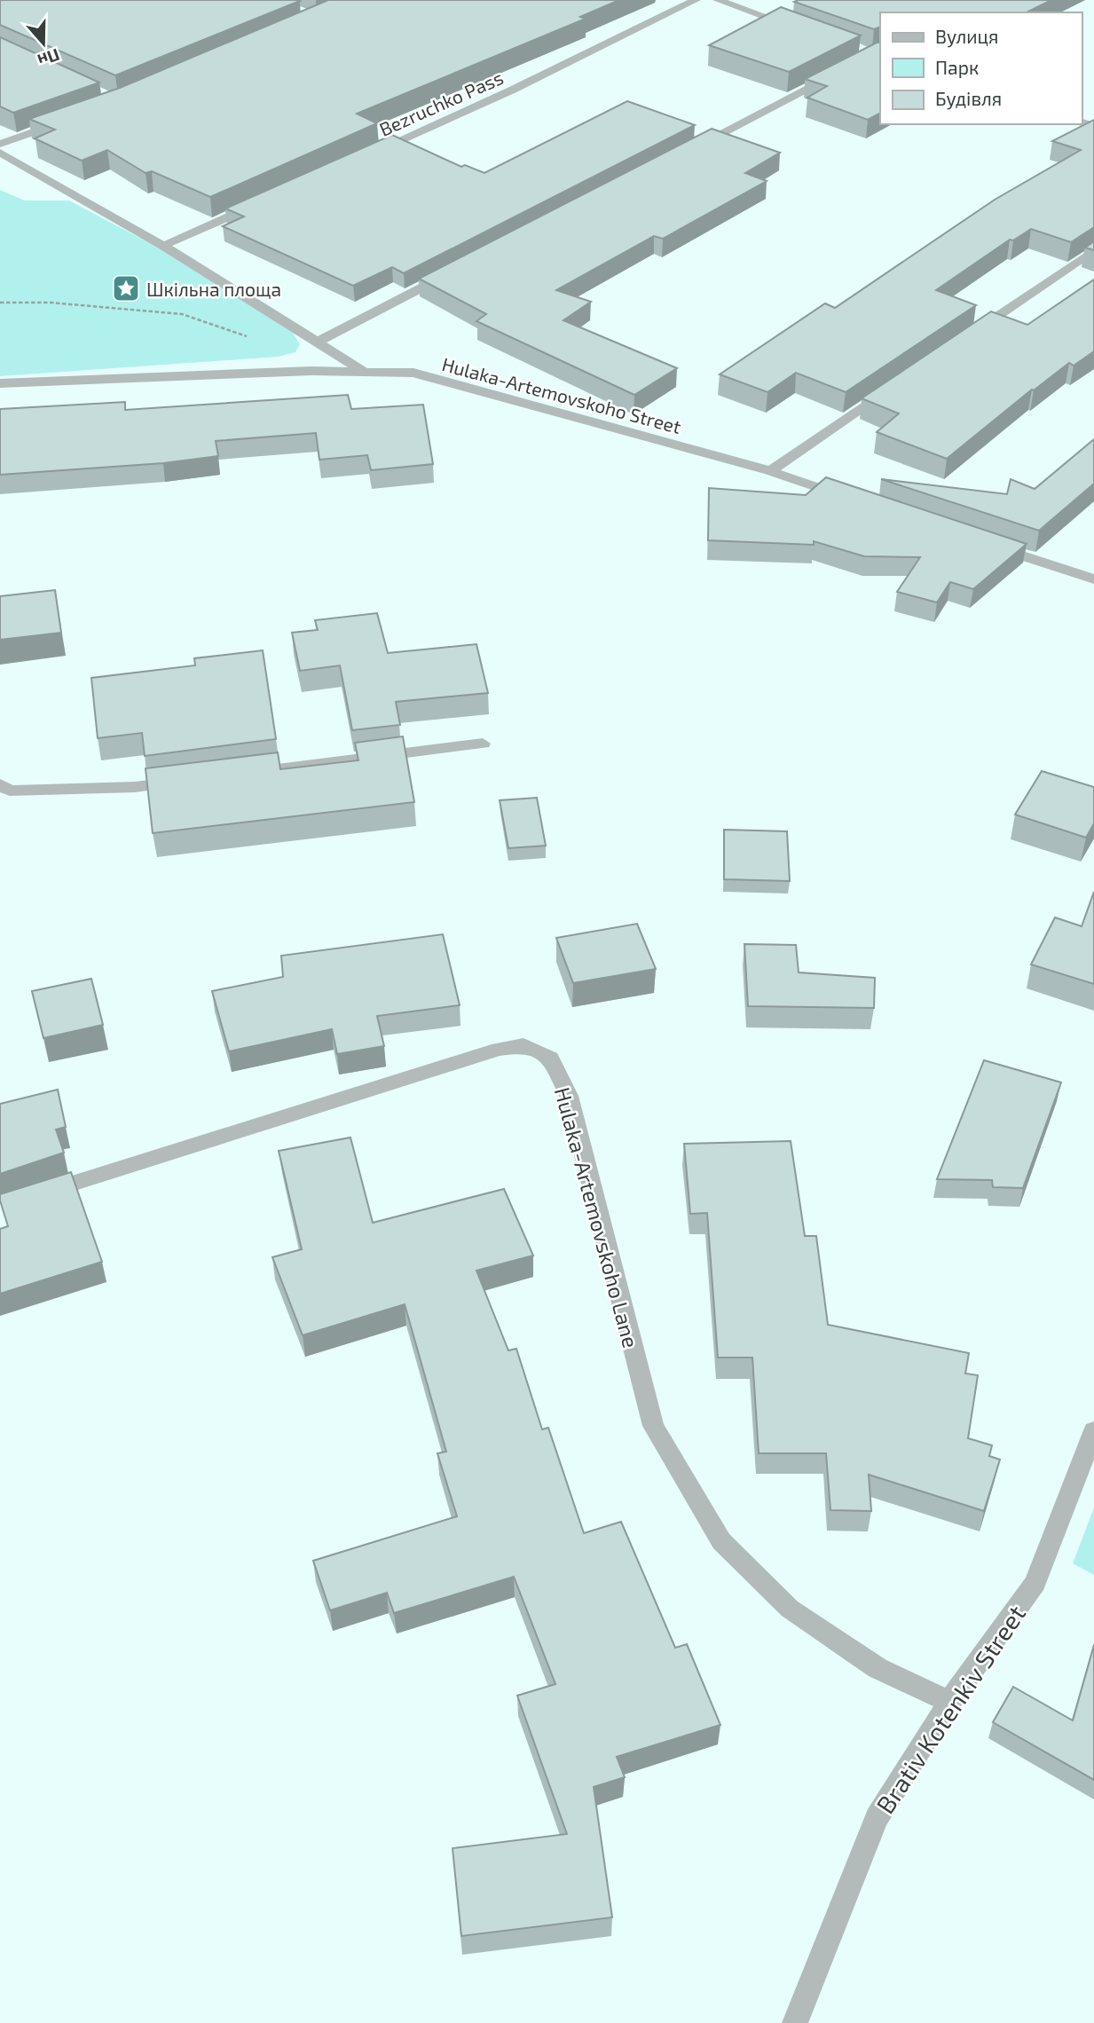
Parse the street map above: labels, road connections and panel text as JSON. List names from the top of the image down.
{
  "streets": {
    "street": [
      "Bezruchko Pass",
      "Hulaka-Artemovskoho Street",
      "Hulaka-Artemovskoho Lane",
      "Brativ Kotenkiv Street"
    ]
  },
  "crossings": [
    ["Hulaka-Artemovskoho Lane", "Brativ Kotenkiv Street"]
  ],
  "places": {
    "place": ["Шкільна площа"]
  },
  "legend": ["Вулиця", "Парк", "Будівля"],
  "north": "bottom"
}
